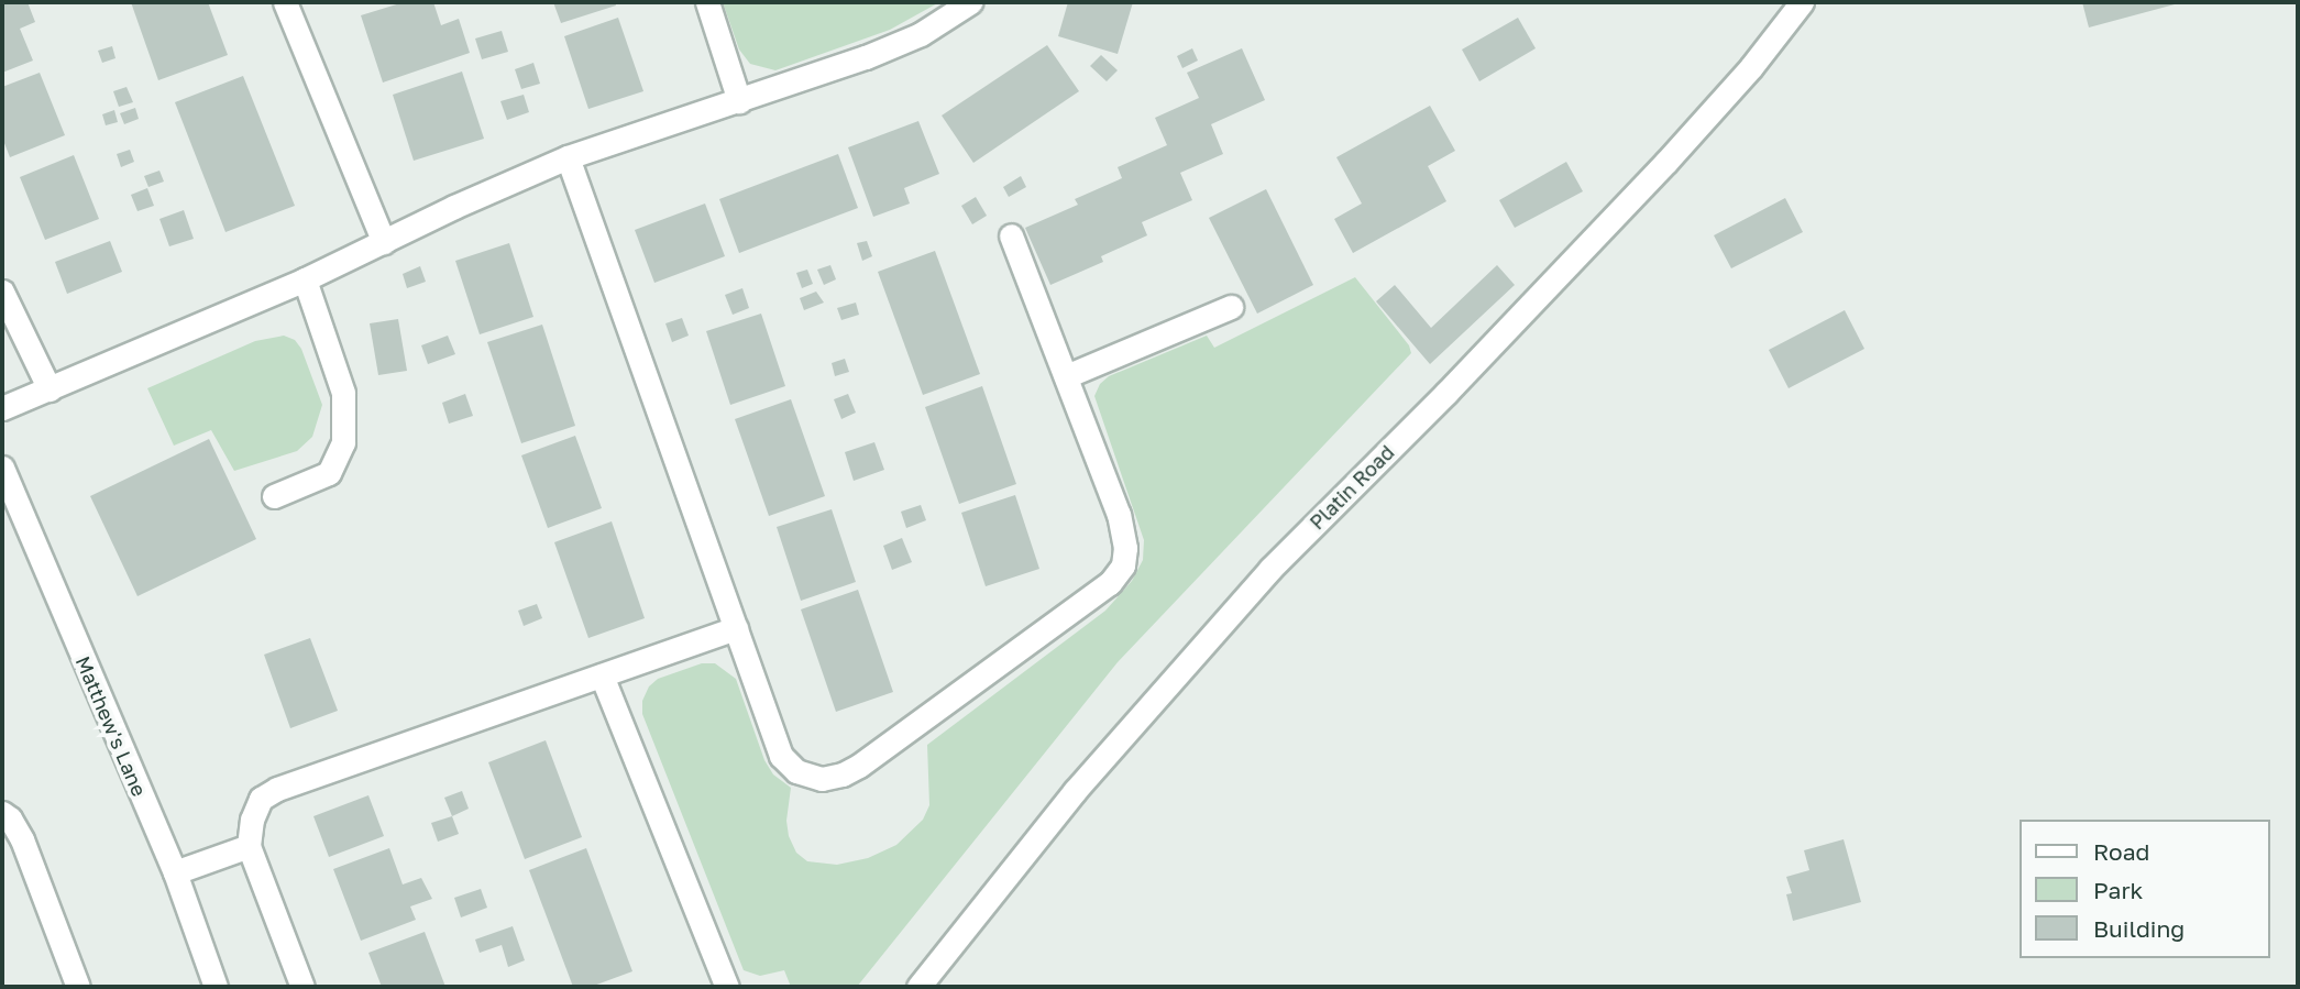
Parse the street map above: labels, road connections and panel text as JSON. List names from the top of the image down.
{
  "streets": {
    "street": ["Platin Road", "Matthew's Lane"]
  },
  "legend": ["Road", "Park", "Building"]
}
